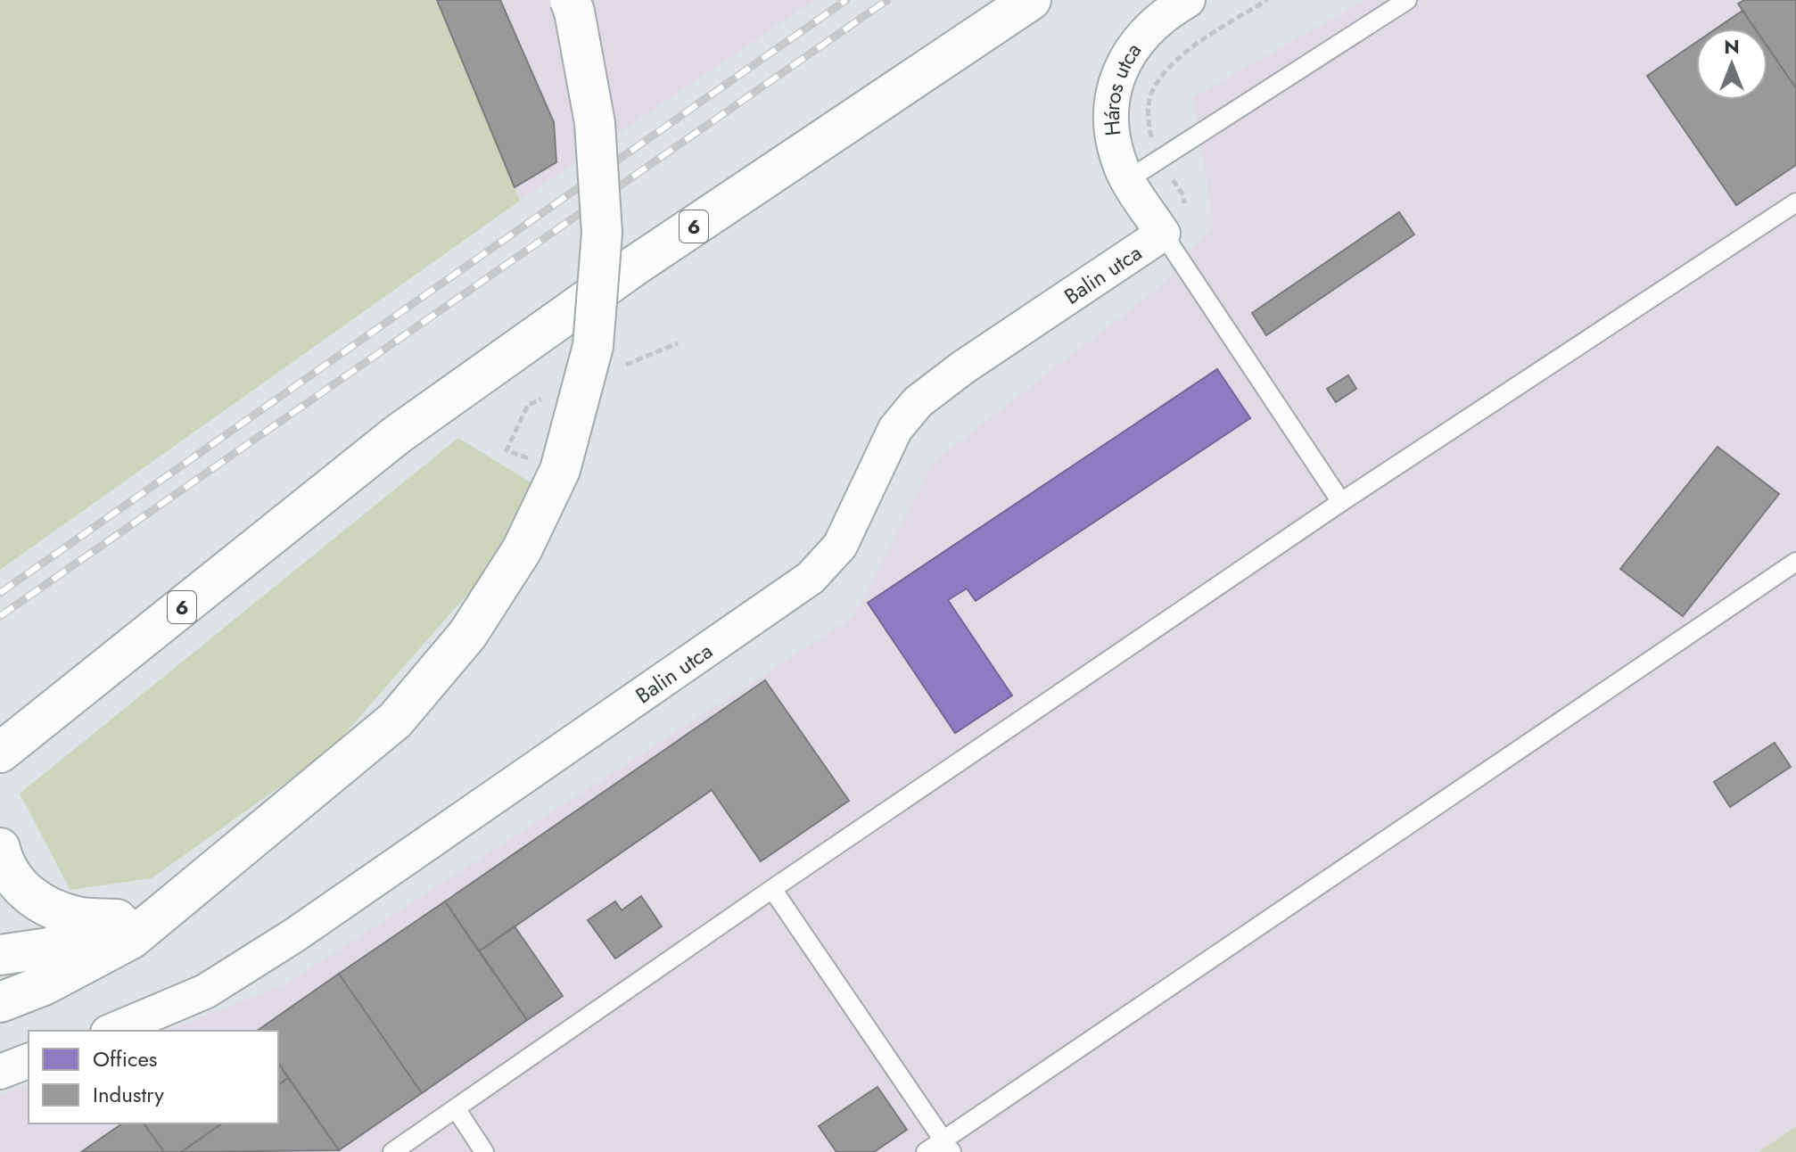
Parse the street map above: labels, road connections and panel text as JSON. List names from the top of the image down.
{
  "streets": {
    "street": ["Háros utca", "6", "Balin utca"]
  },
  "crossings": [
    ["Háros utca", "Balin utca"]
  ],
  "legend": ["Offices", "Industry"],
  "north": "top"
}
